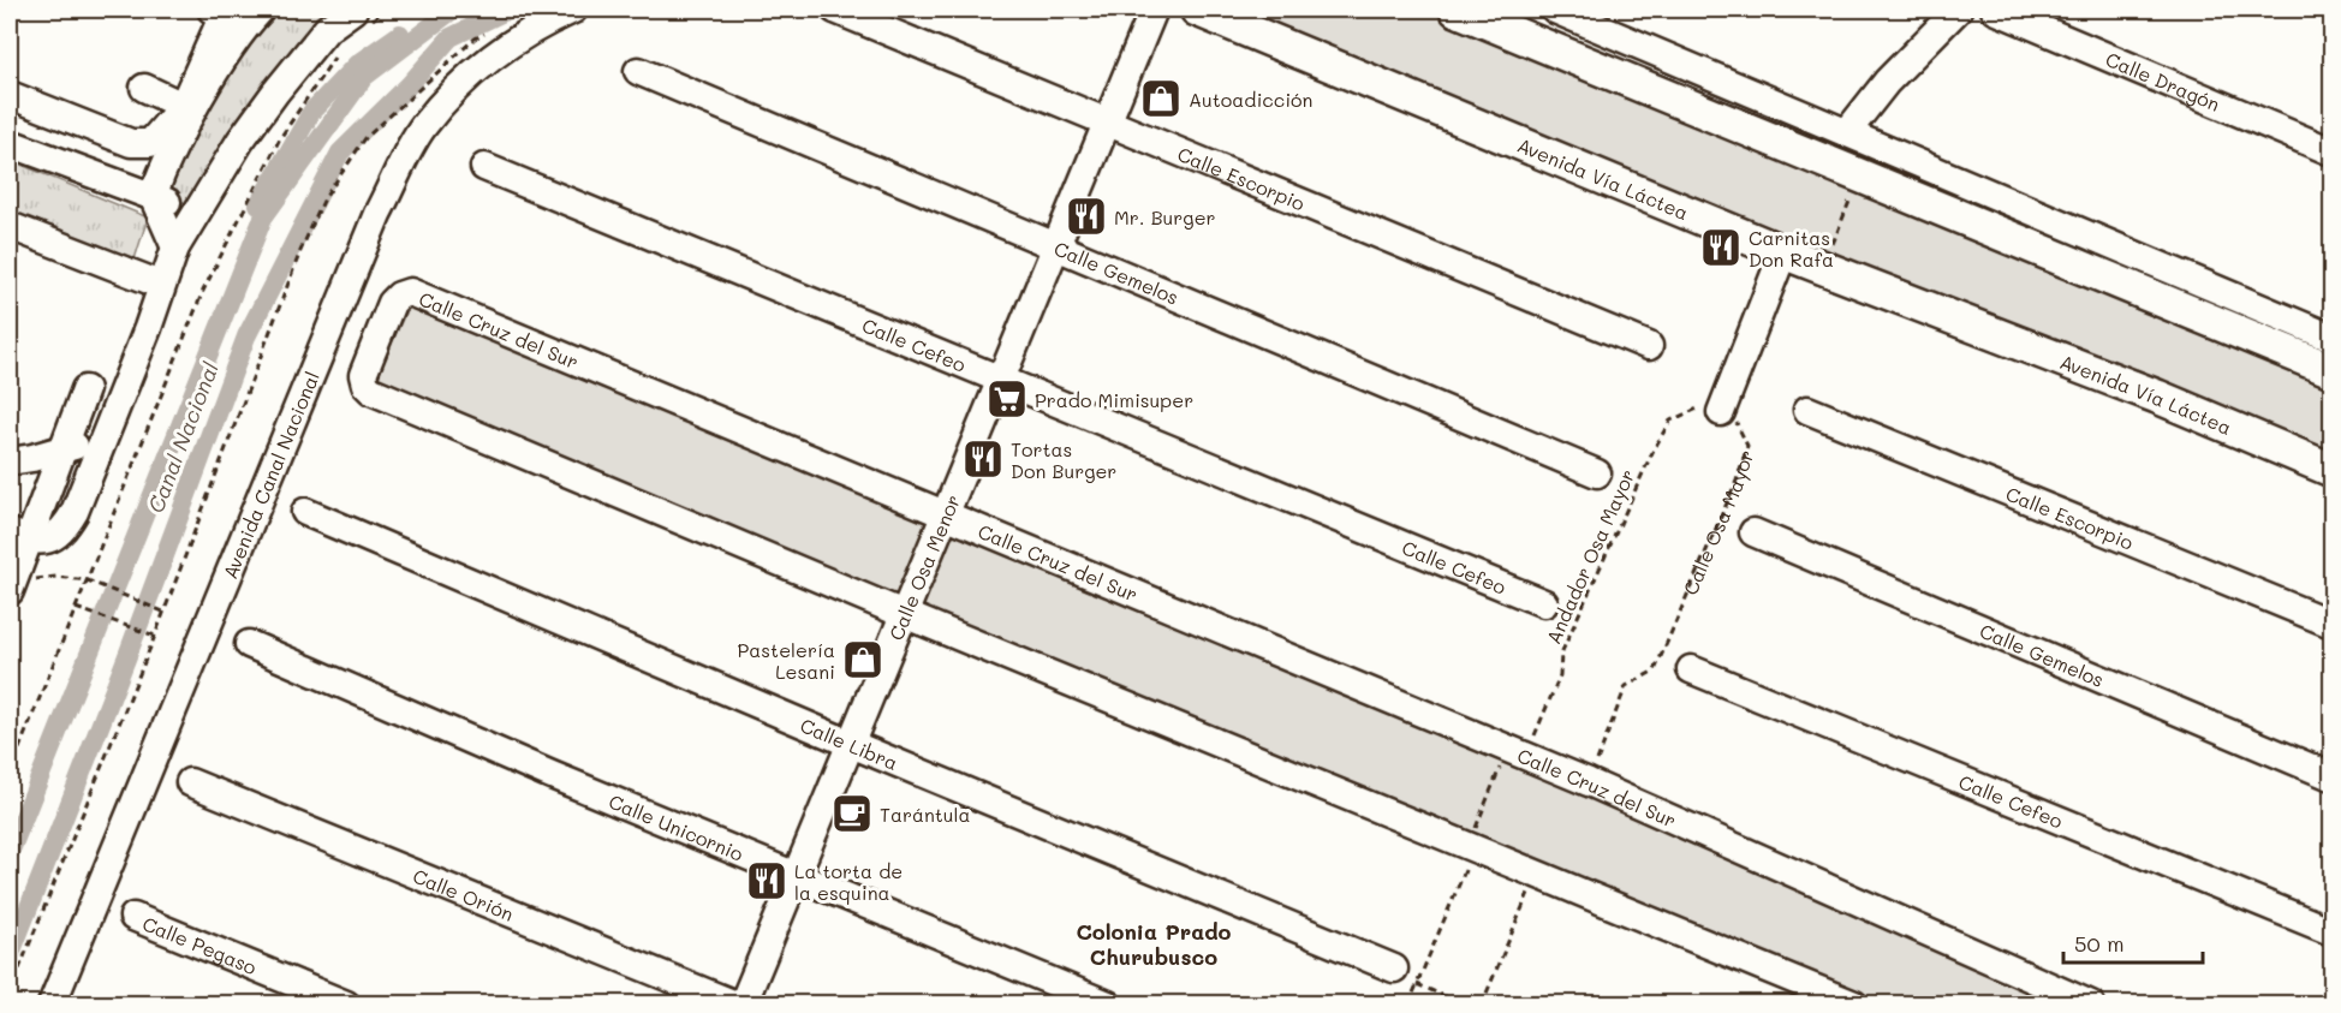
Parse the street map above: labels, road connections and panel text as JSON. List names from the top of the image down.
{
  "streets": {
    "main road": ["Avenida Vía Láctea"],
    "street": [
      "Calle Dragón",
      "Calle Escorpio",
      "Calle Gemelos",
      "Calle Cruz del Sur",
      "Calle Cefeo",
      "Avenida Canal Nacional",
      "Calle Osa Menor",
      "Calle Libra",
      "Calle Unicornio",
      "Calle Orión",
      "Calle Pegaso"
    ],
    "path": ["Calle Osa Mayor", "Andador Osa Mayor"]
  },
  "crossings": [
    ["Calle Escorpio", "Calle Osa Menor"],
    ["Calle Gemelos", "Calle Osa Menor"],
    ["Calle Cruz del Sur", "Calle Osa Mayor"],
    ["Calle Cruz del Sur", "Andador Osa Mayor"],
    ["Calle Cruz del Sur", "Calle Osa Menor"],
    ["Calle Cefeo", "Calle Osa Menor"],
    ["Calle Osa Mayor", "Andador Osa Mayor"],
    ["Calle Osa Menor", "Calle Libra"],
    ["Calle Osa Menor", "Calle Unicornio"]
  ],
  "districts": ["Colonia Prado Churubusco"],
  "water": ["Canal Nacional"],
  "places": {
    "shop": ["Autoadicción", "Pastelería Lesani"],
    "restaurant": [
      "Mr. Burger",
      "Carnitas Don Rafa",
      "Tortas Don Burger",
      "La torta de la esquina"
    ],
    "supermarket": ["Prado Mimisuper"],
    "cafe": ["Tarántula"]
  },
  "scale_bar": "50 m"
}
